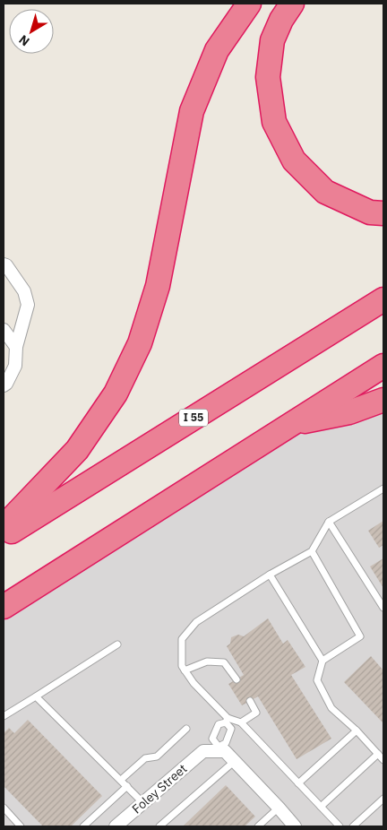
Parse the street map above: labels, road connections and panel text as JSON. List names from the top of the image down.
{
  "streets": {
    "highway": ["I 55"],
    "street": ["Foley Street"]
  },
  "north": "bottom left"
}
